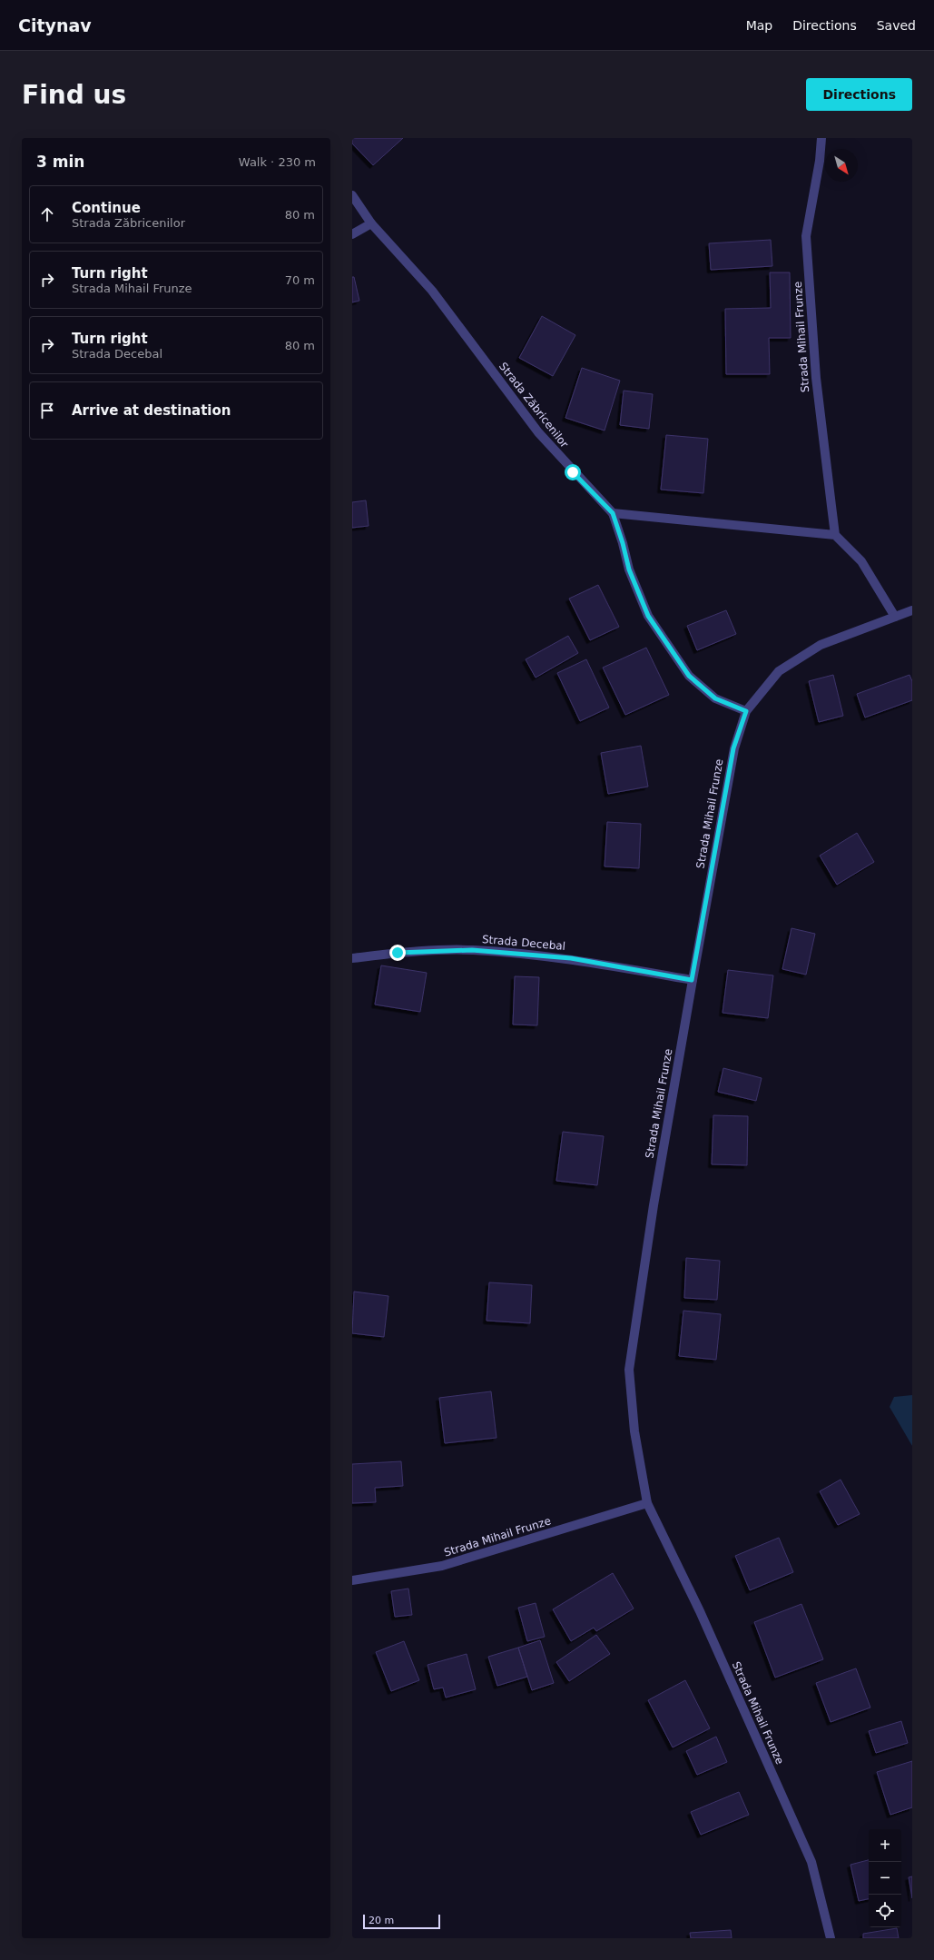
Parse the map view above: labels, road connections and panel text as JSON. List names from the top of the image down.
{
  "streets": {
    "street": ["Strada Mihail Frunze", "Strada Zăbricenilor", "Strada Decebal"]
  },
  "crossings": [
    ["Strada Mihail Frunze", "Strada Zăbricenilor"],
    ["Strada Mihail Frunze", "Strada Decebal"]
  ],
  "scale_bar": "20 m",
  "north": "bottom right",
  "page": {
    "header": "Citynav",
    "nav": ["Map", "Directions", "Saved"],
    "buttons": "Directions",
    "title": "Find us",
    "heading": ["3 min", "Walk · 230 m"],
    "list": [
      ["Continue", "Strada Zăbricenilor", "80 m"],
      ["Turn right", "Strada Mihail Frunze", "70 m"],
      ["Turn right", "Strada Decebal", "80 m"],
      "Arrive at destination"
    ],
    "map_buttons": ["+", "−"],
    "scale": "20 m"
  }
}
